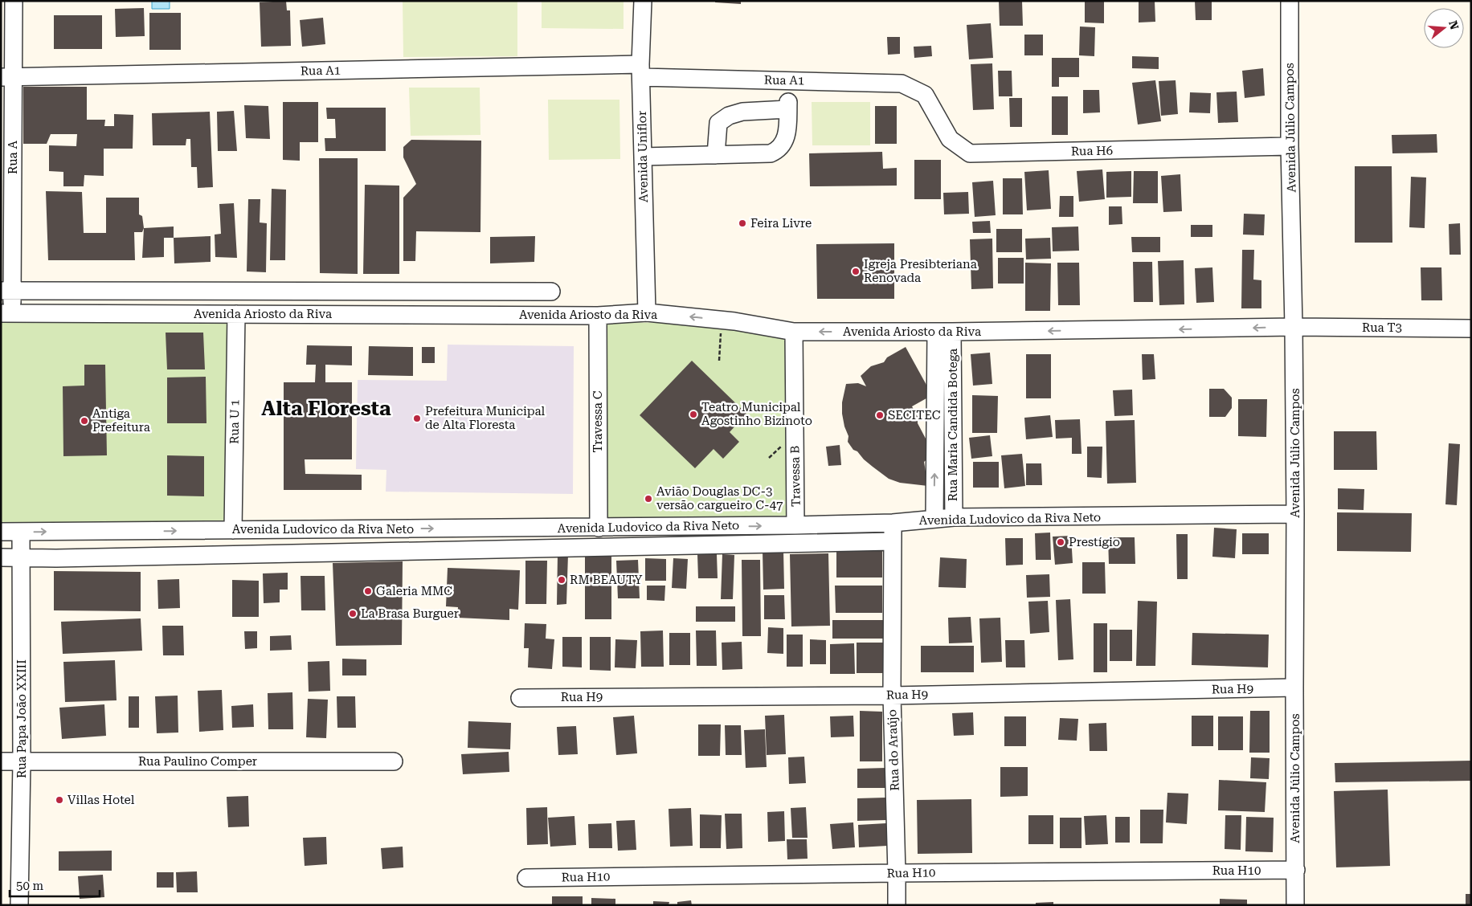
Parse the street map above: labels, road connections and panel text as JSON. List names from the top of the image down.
{
  "streets": {
    "street": [
      "Rua A1",
      "Avenida Júlio Campos",
      "Rua H6",
      "Avenida Uniflor",
      "Rua A",
      "Avenida Ariosto da Riva",
      "Rua T3",
      "Rua U 1",
      "Travessa C",
      "Rua Maria Candida Botega",
      "Travessa B",
      "Avenida Ludovico da Riva Neto",
      "Rua H9",
      "Rua Papa João XXIII",
      "Rua do Araújo",
      "Rua Paulino Comper",
      "Rua H10"
    ]
  },
  "crossings": [
    ["Rua A1", "Rua H6"],
    ["Rua A1", "Avenida Uniflor"],
    ["Rua A1", "Rua A"],
    ["Avenida Júlio Campos", "Rua H6"],
    ["Avenida Júlio Campos", "Avenida Ariosto da Riva"],
    ["Avenida Júlio Campos", "Rua T3"],
    ["Avenida Júlio Campos", "Avenida Ludovico da Riva Neto"],
    ["Avenida Júlio Campos", "Rua H9"],
    ["Avenida Júlio Campos", "Rua H10"],
    ["Avenida Uniflor", "Avenida Ariosto da Riva"],
    ["Rua A", "Avenida Ariosto da Riva"],
    ["Avenida Ariosto da Riva", "Rua T3"],
    ["Avenida Ariosto da Riva", "Rua U 1"],
    ["Avenida Ariosto da Riva", "Travessa C"],
    ["Avenida Ariosto da Riva", "Rua Maria Candida Botega"],
    ["Avenida Ariosto da Riva", "Travessa B"],
    ["Rua U 1", "Avenida Ludovico da Riva Neto"],
    ["Travessa C", "Avenida Ludovico da Riva Neto"],
    ["Rua Maria Candida Botega", "Avenida Ludovico da Riva Neto"],
    ["Travessa B", "Avenida Ludovico da Riva Neto"],
    ["Avenida Ludovico da Riva Neto", "Rua Papa João XXIII"],
    ["Avenida Ludovico da Riva Neto", "Rua do Araújo"],
    ["Rua H9", "Rua do Araújo"],
    ["Rua Papa João XXIII", "Rua Paulino Comper"],
    ["Rua do Araújo", "Rua H10"]
  ],
  "one_way": ["Avenida Ariosto da Riva"],
  "districts": ["Alta Floresta"],
  "places": [
    "Feira Livre",
    "Igreja Presibteriana Renovada",
    "Teatro Municipal Agostinho Bizinoto",
    "SECITEC",
    "Prefeitura Municipal de Alta Floresta",
    "Antiga Prefeitura",
    "Avião Douglas DC-3 versão cargueiro C-47",
    "Prestígio",
    "RM BEAUTY",
    "Galeria MMC",
    "La Brasa Burguer",
    "Villas Hotel"
  ],
  "scale_bar": "50 m",
  "north": "right"
}
